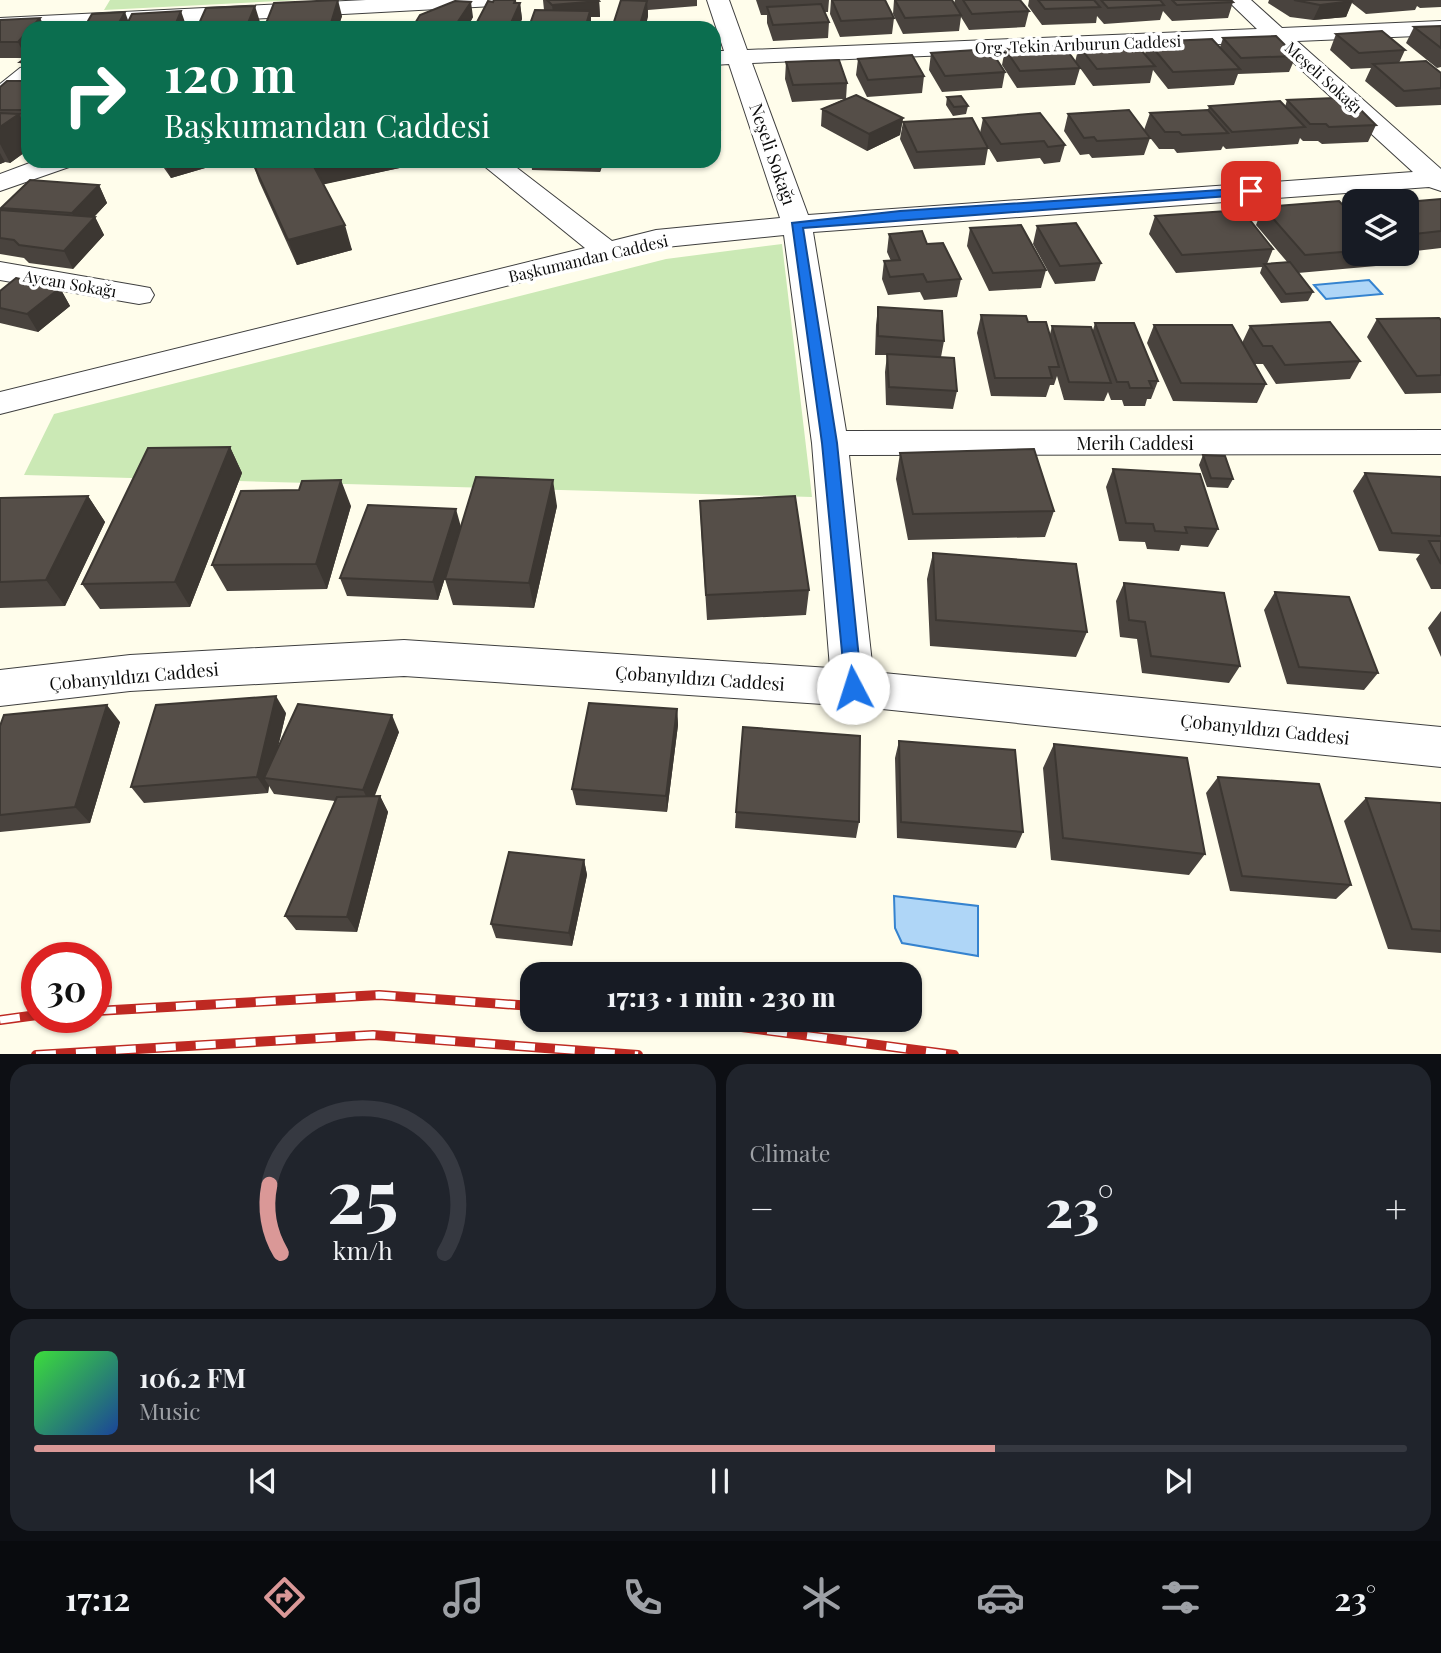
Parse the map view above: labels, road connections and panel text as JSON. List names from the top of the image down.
{
  "streets": {
    "street": [
      "Org. Tekin Arıburun Caddesi",
      "Meşeli Sokağı",
      "Neşeli Sokağı",
      "Başkumandan Caddesi",
      "Aycan Sokağı",
      "Merih Caddesi",
      "Çobanyıldızı Caddesi"
    ]
  },
  "crossings": [
    ["Org. Tekin Arıburun Caddesi", "Meşeli Sokağı"],
    ["Org. Tekin Arıburun Caddesi", "Neşeli Sokağı"],
    ["Meşeli Sokağı", "Başkumandan Caddesi"],
    ["Neşeli Sokağı", "Başkumandan Caddesi"],
    ["Neşeli Sokağı", "Merih Caddesi"],
    ["Neşeli Sokağı", "Çobanyıldızı Caddesi"]
  ],
  "page": {
    "turn": ["120 m", "Başkumandan Caddesi"],
    "limit": "30",
    "trip": "17:13 · 1 min · 230 m",
    "tile": "Climate",
    "heat": ["−", "23°", "+"],
    "song": ["106.2 FM", "Music"],
    "tabs": ["17:12", "23°"],
    "gauge": ["25", "km/h"]
  }
}
